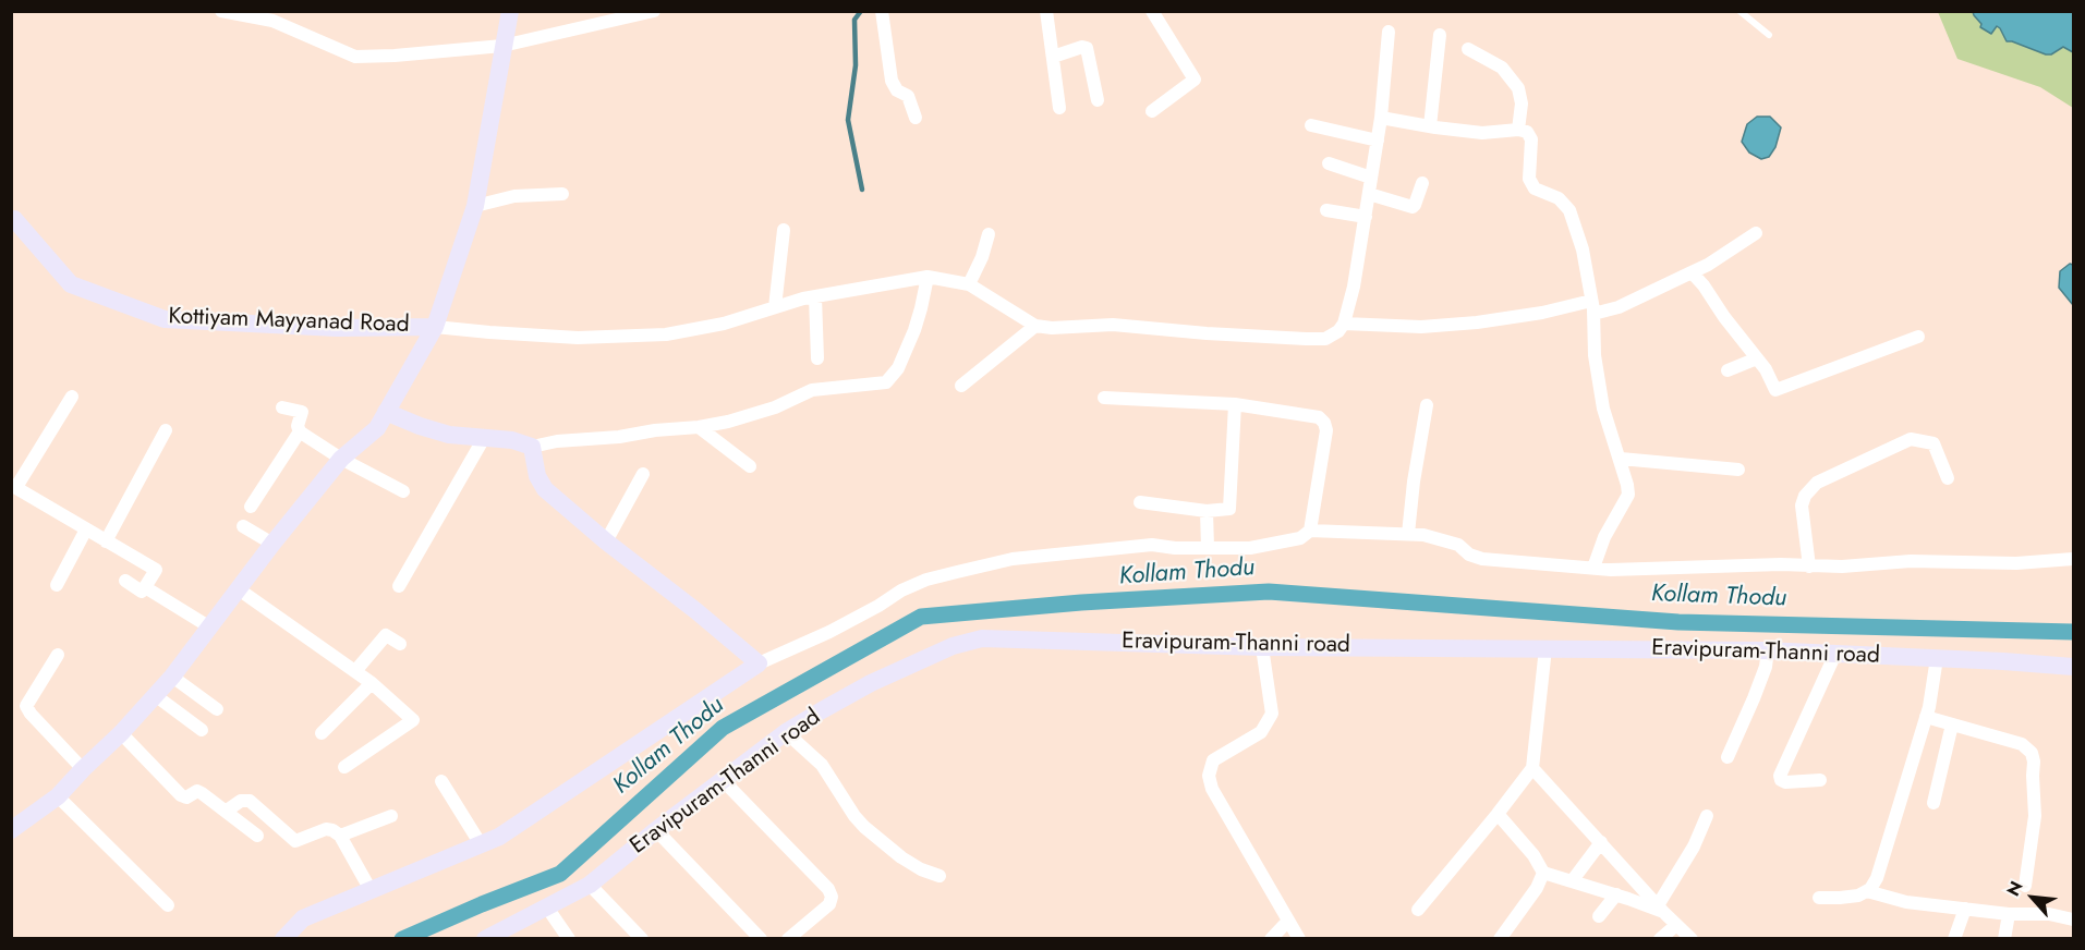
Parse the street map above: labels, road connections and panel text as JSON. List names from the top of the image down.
{
  "streets": {
    "street": ["Kottiyam Mayyanad Road", "Eravipuram-Thanni road"]
  },
  "water": ["Kollam Thodu"],
  "north": "top left"
}
